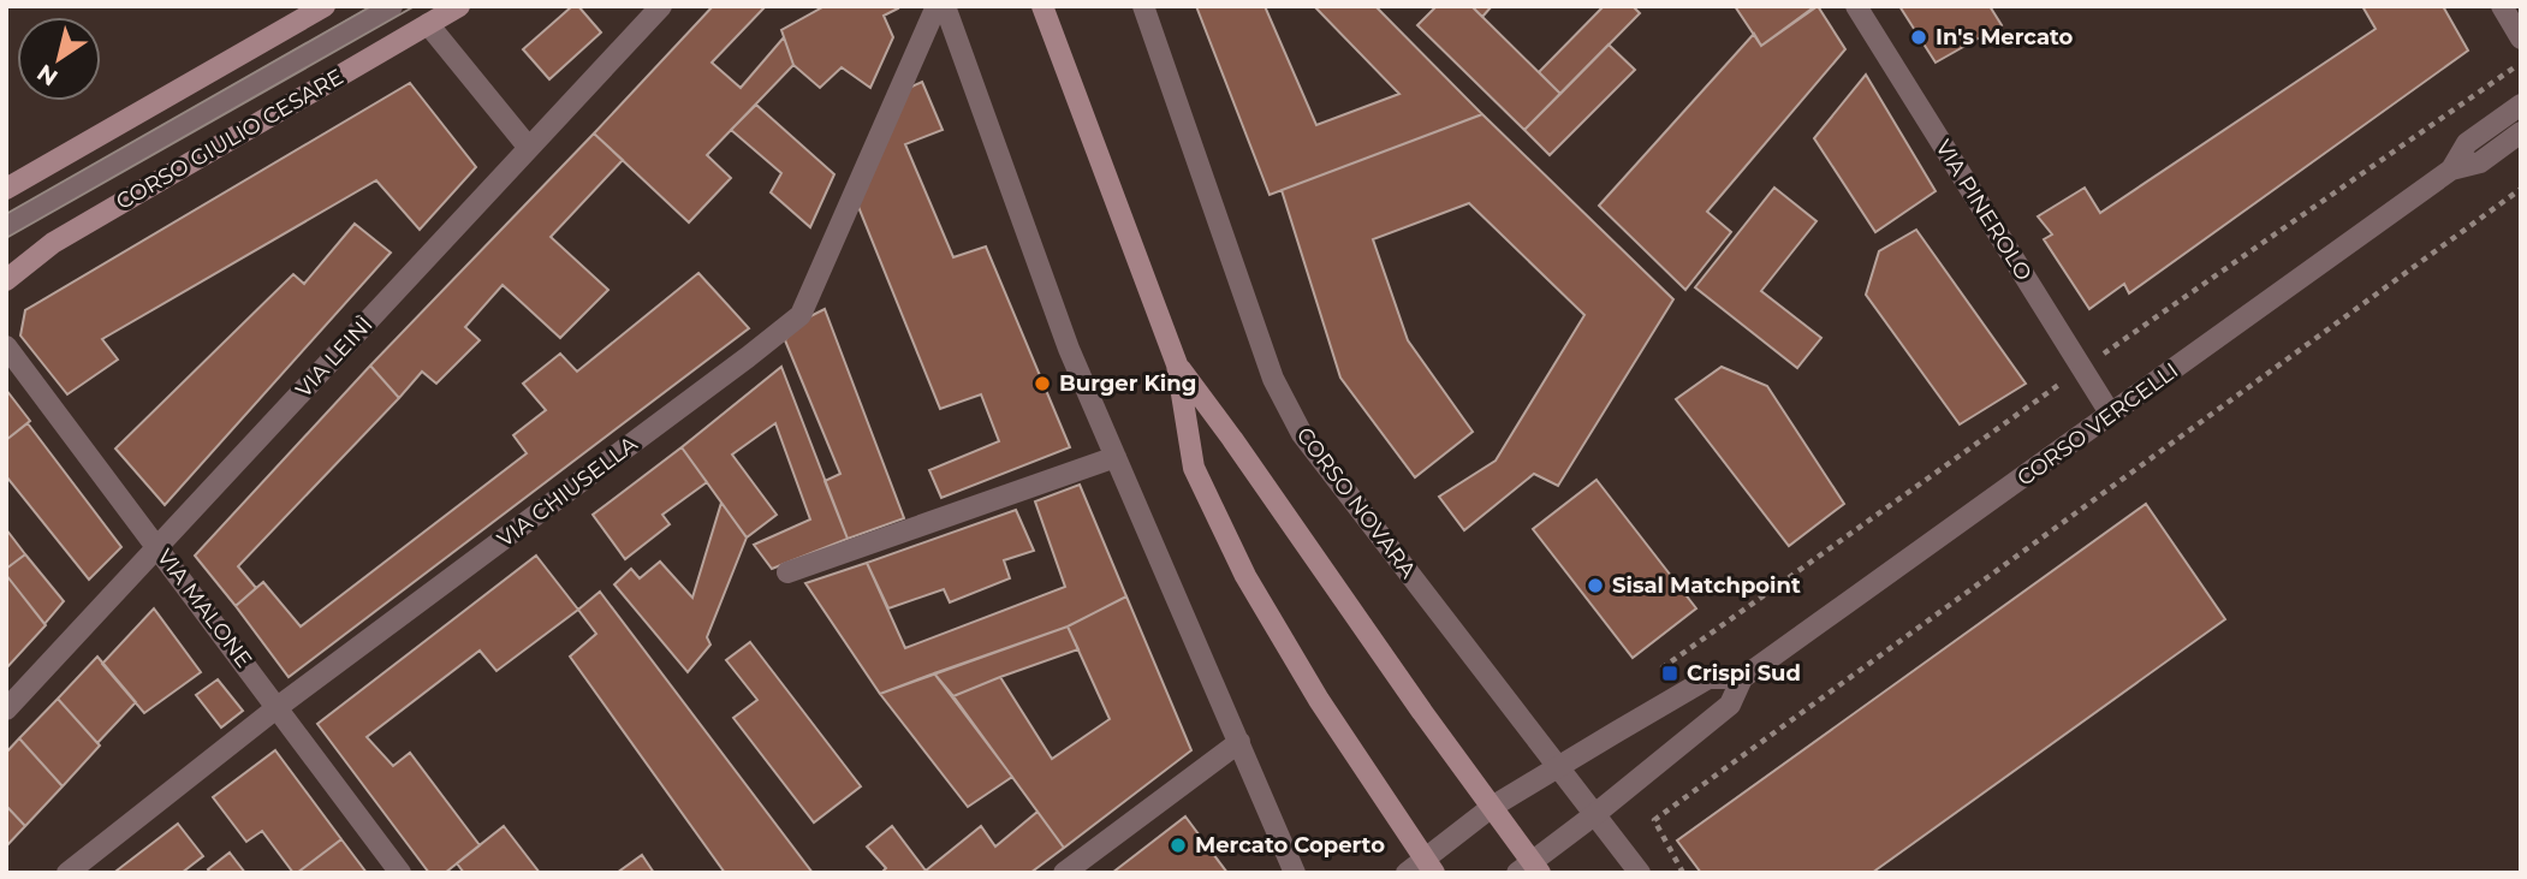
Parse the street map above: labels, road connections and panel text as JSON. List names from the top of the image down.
{
  "streets": {
    "main road": ["CORSO GIULIO CESARE"],
    "street": [
      "VIA PINEROLO",
      "VIA LEINÌ",
      "CORSO VERCELLI",
      "VIA CHIUSELLA",
      "CORSO NOVARA",
      "VIA MALONE"
    ]
  },
  "crossings": [
    ["VIA PINEROLO", "CORSO VERCELLI"],
    ["VIA LEINÌ", "VIA MALONE"],
    ["CORSO VERCELLI", "CORSO NOVARA"],
    ["VIA CHIUSELLA", "VIA MALONE"]
  ],
  "places": {
    "other": [
      "In's Mercato",
      "Burger King",
      "Sisal Matchpoint",
      "Mercato Coperto"
    ],
    "transit": ["Crispi Sud"]
  },
  "north": "bottom left"
}
